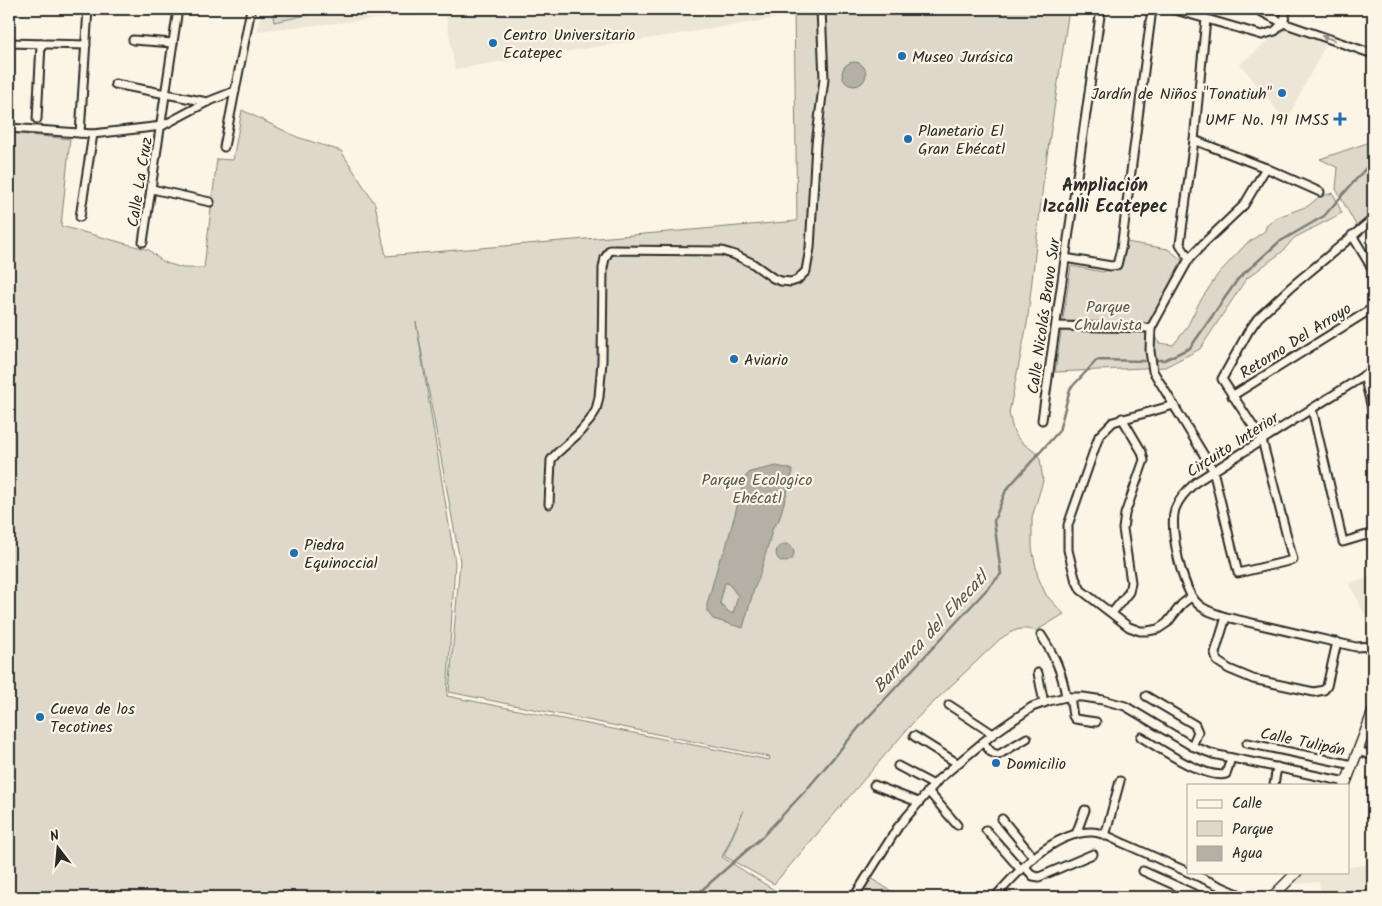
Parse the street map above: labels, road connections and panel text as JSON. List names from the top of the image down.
{
  "streets": {
    "street": [
      "Calle La Cruz",
      "Calle Nicolás Bravo Sur",
      "Retorno Del Arroyo",
      "Circuito Interior",
      "Calle Tulipán"
    ]
  },
  "crossings": [
    ["Retorno Del Arroyo", "Circuito Interior"]
  ],
  "districts": ["Ampliación Izcalli Ecatepec"],
  "water": ["Barranca del Ehecatl"],
  "parks": ["Parque Chulavista", "Parque Ecologico Ehécatl"],
  "places": {
    "other": [
      "Centro Universitario Ecatepec",
      "Museo Jurásica",
      "Jardín de Niños \"Tonatiuh\"",
      "Planetario El Gran Ehécatl",
      "Aviario",
      "Piedra Equinoccial",
      "Cueva de los Tecotines",
      "Domicilio"
    ],
    "health": ["UMF No. 191 IMSS"]
  },
  "legend": ["Calle", "Parque", "Agua"],
  "north": "top"
}
